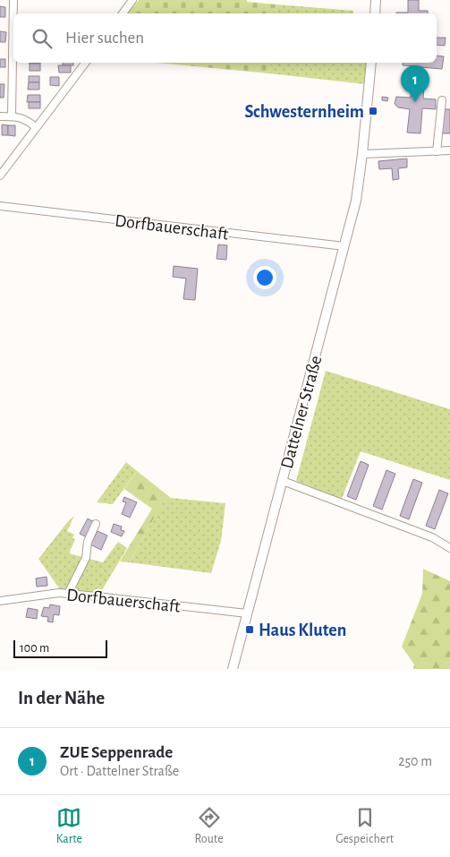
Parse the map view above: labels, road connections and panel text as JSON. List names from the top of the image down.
{
  "streets": {
    "main road": ["Dattelner Straße"],
    "street": ["Dorfbauerschaft"]
  },
  "crossings": [
    ["Dorfbauerschaft", "Dattelner Straße"]
  ],
  "places": {
    "transit": ["Schwesternheim", "Haus Kluten"]
  },
  "scale_bar": "100 m",
  "page": {
    "search": "Hier suchen",
    "pins": "1",
    "scale": "100 m",
    "heading": "In der Nähe",
    "list": [
      {
        "mark": "1",
        "name": "ZUE Seppenrade",
        "note": "Ort · Dattelner Straße",
        "value": "250 m"
      }
    ],
    "nav": ["Karte", "Route", "Gespeichert"]
  }
}
